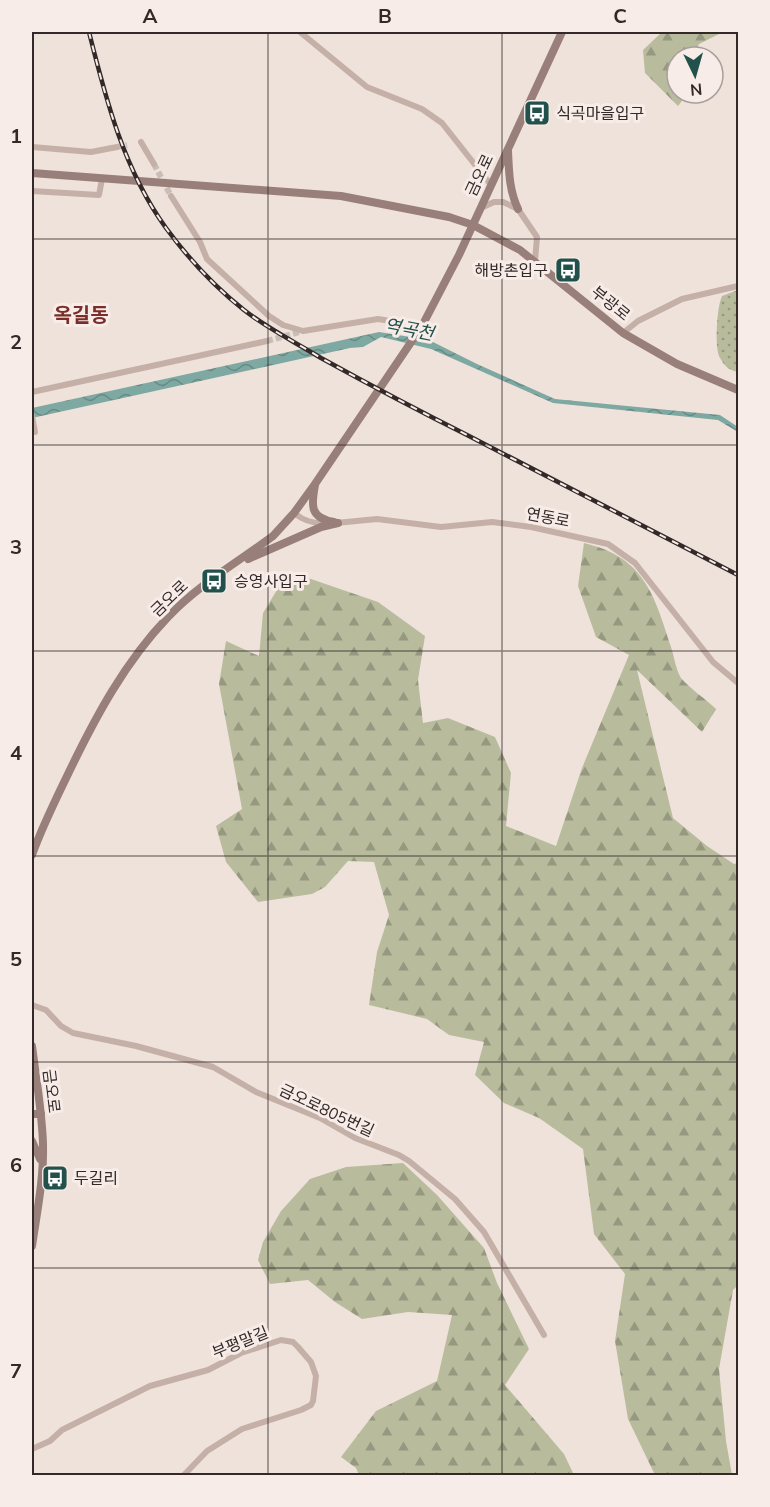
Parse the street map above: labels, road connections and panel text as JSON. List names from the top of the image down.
{
  "streets": {
    "main road": ["금오로", "부광로"],
    "street": ["연동로", "금오로805번길", "부평말길"]
  },
  "crossings": [
    ["금오로", "부광로"],
    ["금오로", "연동로"]
  ],
  "districts": ["옥길동"],
  "water": ["역곡천"],
  "places": {
    "bus stop": [
      "식곡마을입구",
      "해방촌입구",
      "승영사입구",
      "두길리"
    ]
  },
  "north": "bottom",
  "grid": {
    "columns": ["A", "B", "C"],
    "rows": [
      "1",
      "2",
      "3",
      "4",
      "5",
      "6",
      "7"
    ]
  }
}
